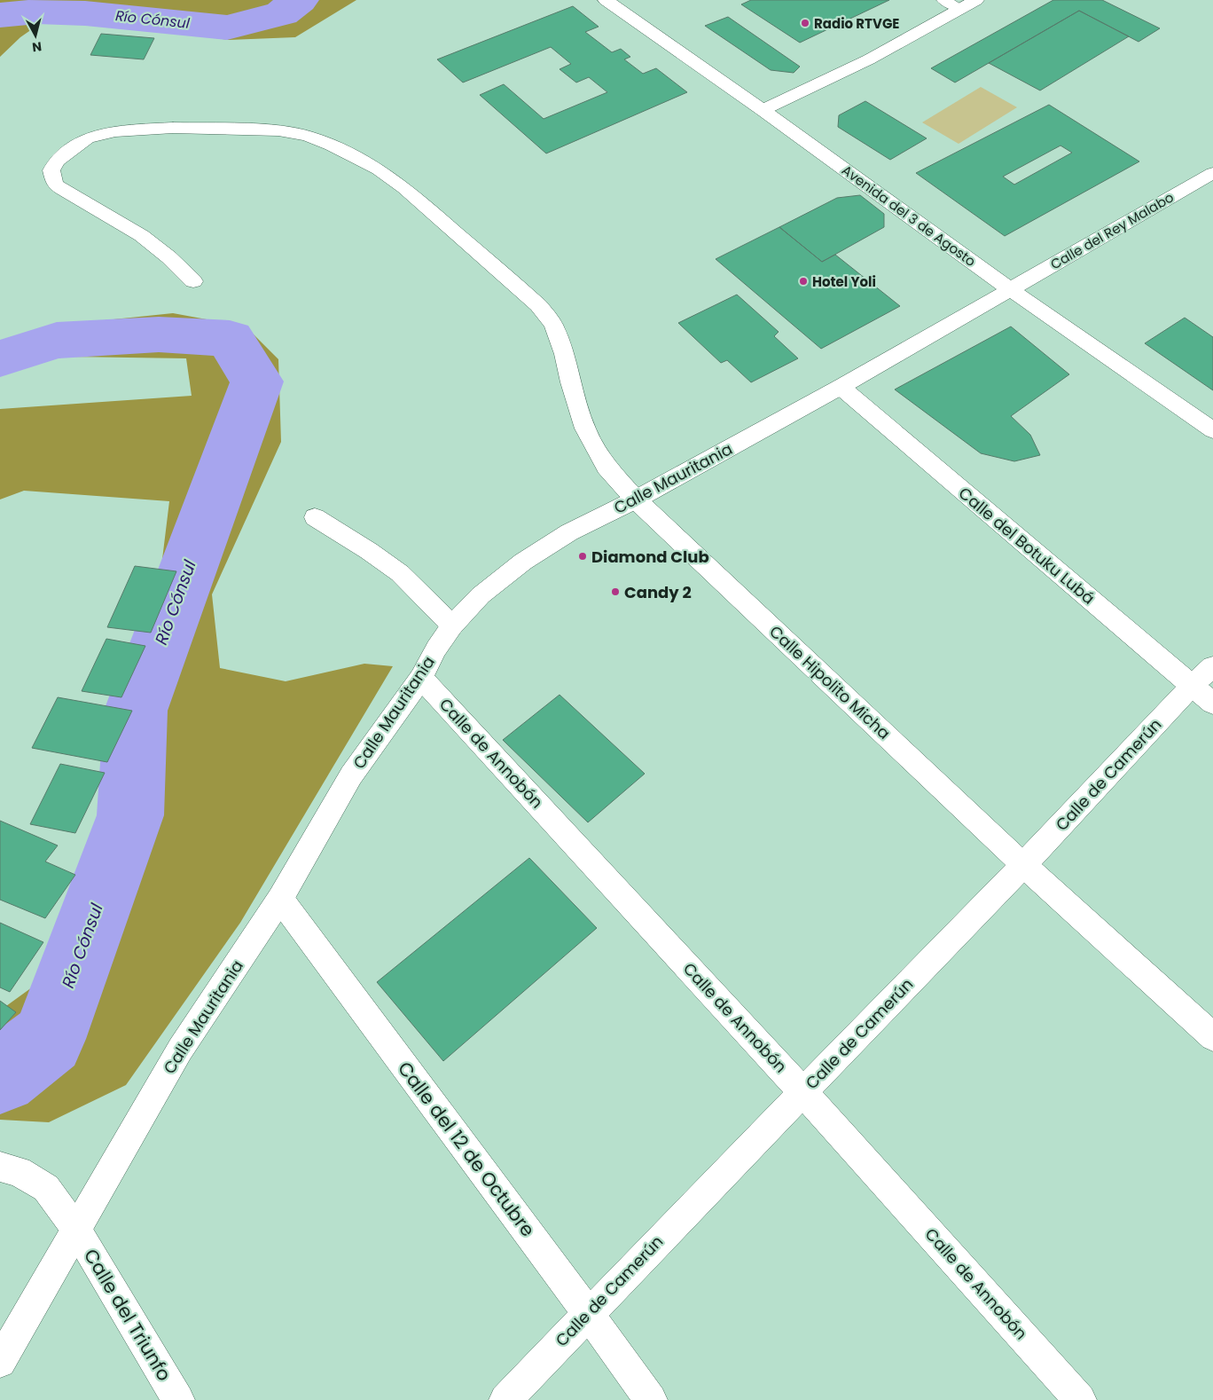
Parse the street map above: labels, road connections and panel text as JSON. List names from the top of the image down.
{
  "streets": {
    "street": [
      "Avenida del 3 de Agosto",
      "Calle del Rey Malabo",
      "Calle Mauritania",
      "Calle del Botuku Lubá",
      "Calle Hipolito Micha",
      "Calle de Annobón",
      "Calle de Camerún",
      "Calle del 12 de Octubre",
      "Calle del Triunfo"
    ]
  },
  "crossings": [
    ["Avenida del 3 de Agosto", "Calle del Rey Malabo"],
    ["Avenida del 3 de Agosto", "Calle Mauritania"],
    ["Calle del Rey Malabo", "Calle Mauritania"],
    ["Calle Mauritania", "Calle del Botuku Lubá"],
    ["Calle Mauritania", "Calle Hipolito Micha"],
    ["Calle Mauritania", "Calle de Annobón"],
    ["Calle Mauritania", "Calle del 12 de Octubre"],
    ["Calle Mauritania", "Calle del Triunfo"],
    ["Calle del Botuku Lubá", "Calle de Camerún"],
    ["Calle Hipolito Micha", "Calle de Camerún"],
    ["Calle de Annobón", "Calle de Camerún"],
    ["Calle de Camerún", "Calle del 12 de Octubre"]
  ],
  "water": ["Río Cónsul"],
  "places": [
    "Radio RTVGE",
    "Hotel Yoli",
    "Diamond Club",
    "Candy 2"
  ],
  "north": "bottom"
}
